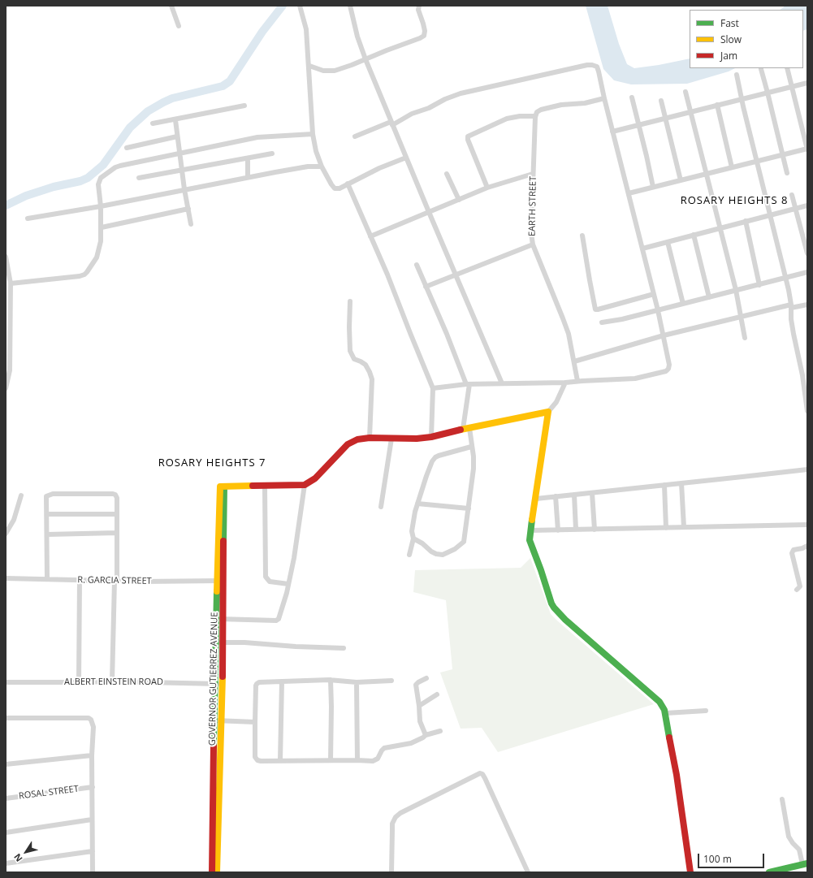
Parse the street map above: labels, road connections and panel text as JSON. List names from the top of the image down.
{
  "streets": {
    "street": [
      "EARTH STREET",
      "R. GARCIA STREET",
      "GOVERNOR GUTIERREZ AVENUE",
      "ALBERT EINSTEIN ROAD",
      "ROSAL STREET"
    ]
  },
  "crossings": [
    ["R. GARCIA STREET", "GOVERNOR GUTIERREZ AVENUE"],
    ["GOVERNOR GUTIERREZ AVENUE", "ALBERT EINSTEIN ROAD"]
  ],
  "districts": ["ROSARY HEIGHTS 8", "ROSARY HEIGHTS 7"],
  "legend": ["Fast", "Slow", "Jam"],
  "scale_bar": "100 m",
  "north": "bottom left"
}
